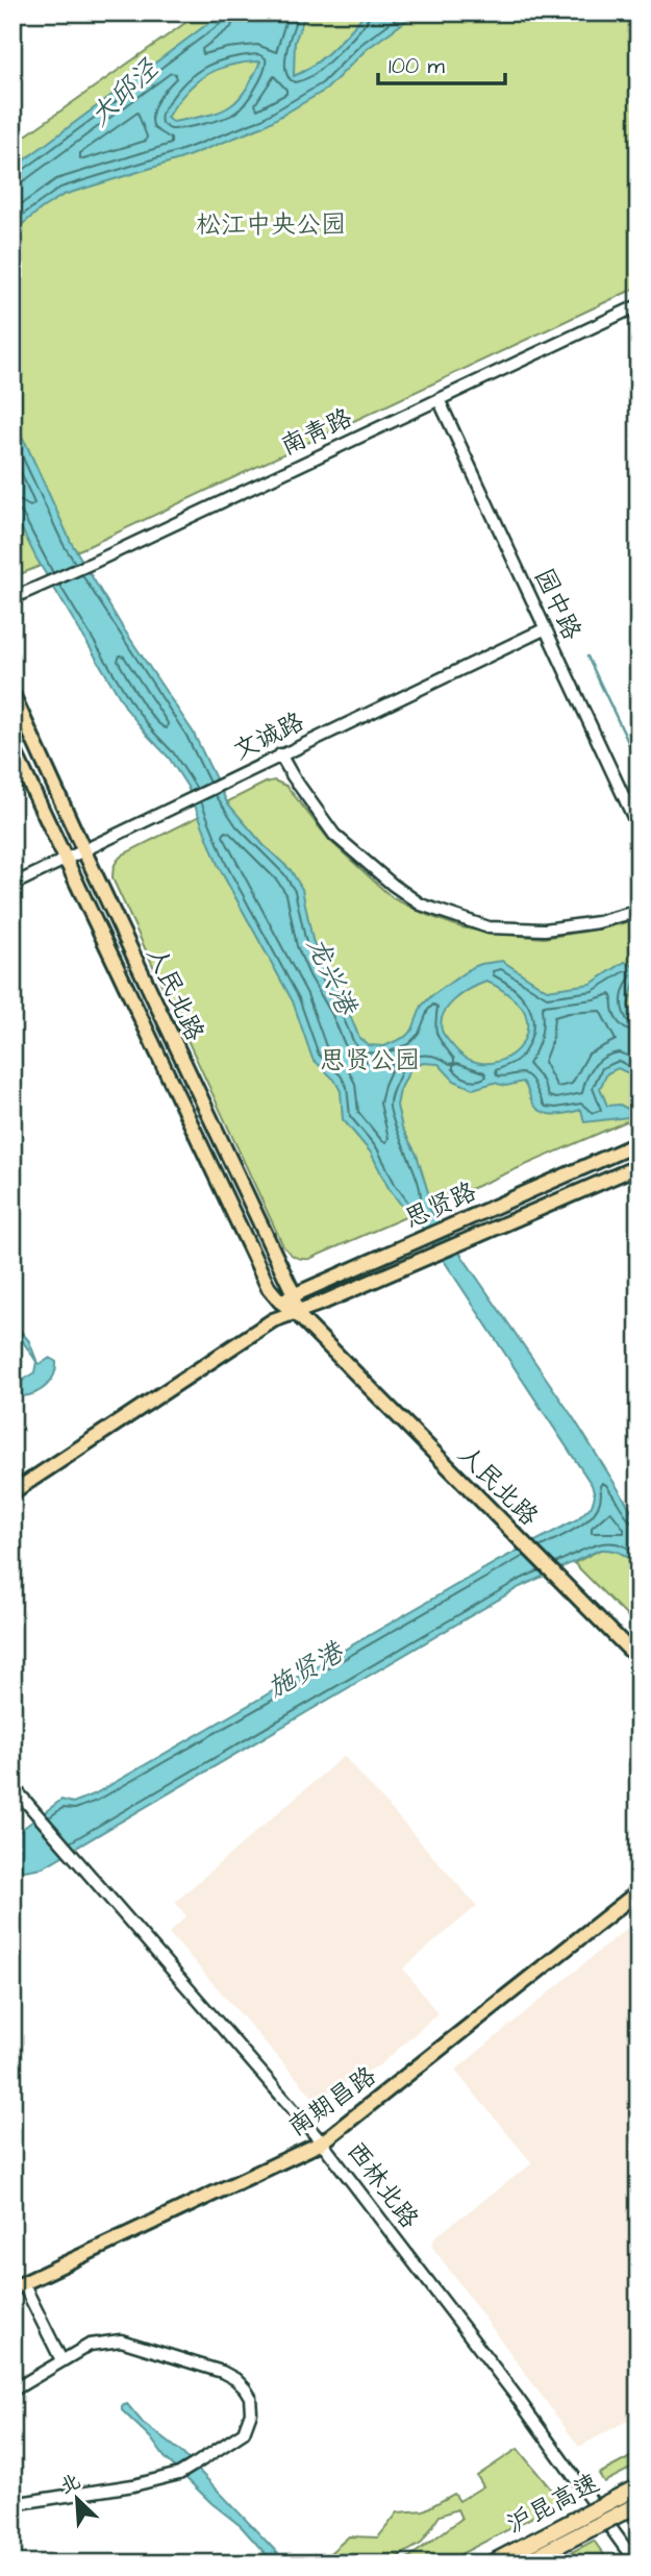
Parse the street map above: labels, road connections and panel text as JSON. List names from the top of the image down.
{
  "streets": {
    "highway": ["沪昆高速"],
    "main road": ["人民北路", "思贤路", "南期昌路"],
    "street": [
      "南青路",
      "园中路",
      "文诚路",
      "西林北路"
    ]
  },
  "crossings": [
    ["南青路", "园中路"],
    ["园中路", "文诚路"],
    ["文诚路", "人民北路"],
    ["人民北路", "思贤路"],
    ["南期昌路", "西林北路"]
  ],
  "water": ["大邱泾", "龙兴港", "施贤港"],
  "parks": ["松江中央公园", "思贤公园"],
  "scale_bar": "100 m",
  "north": "top left"
}
